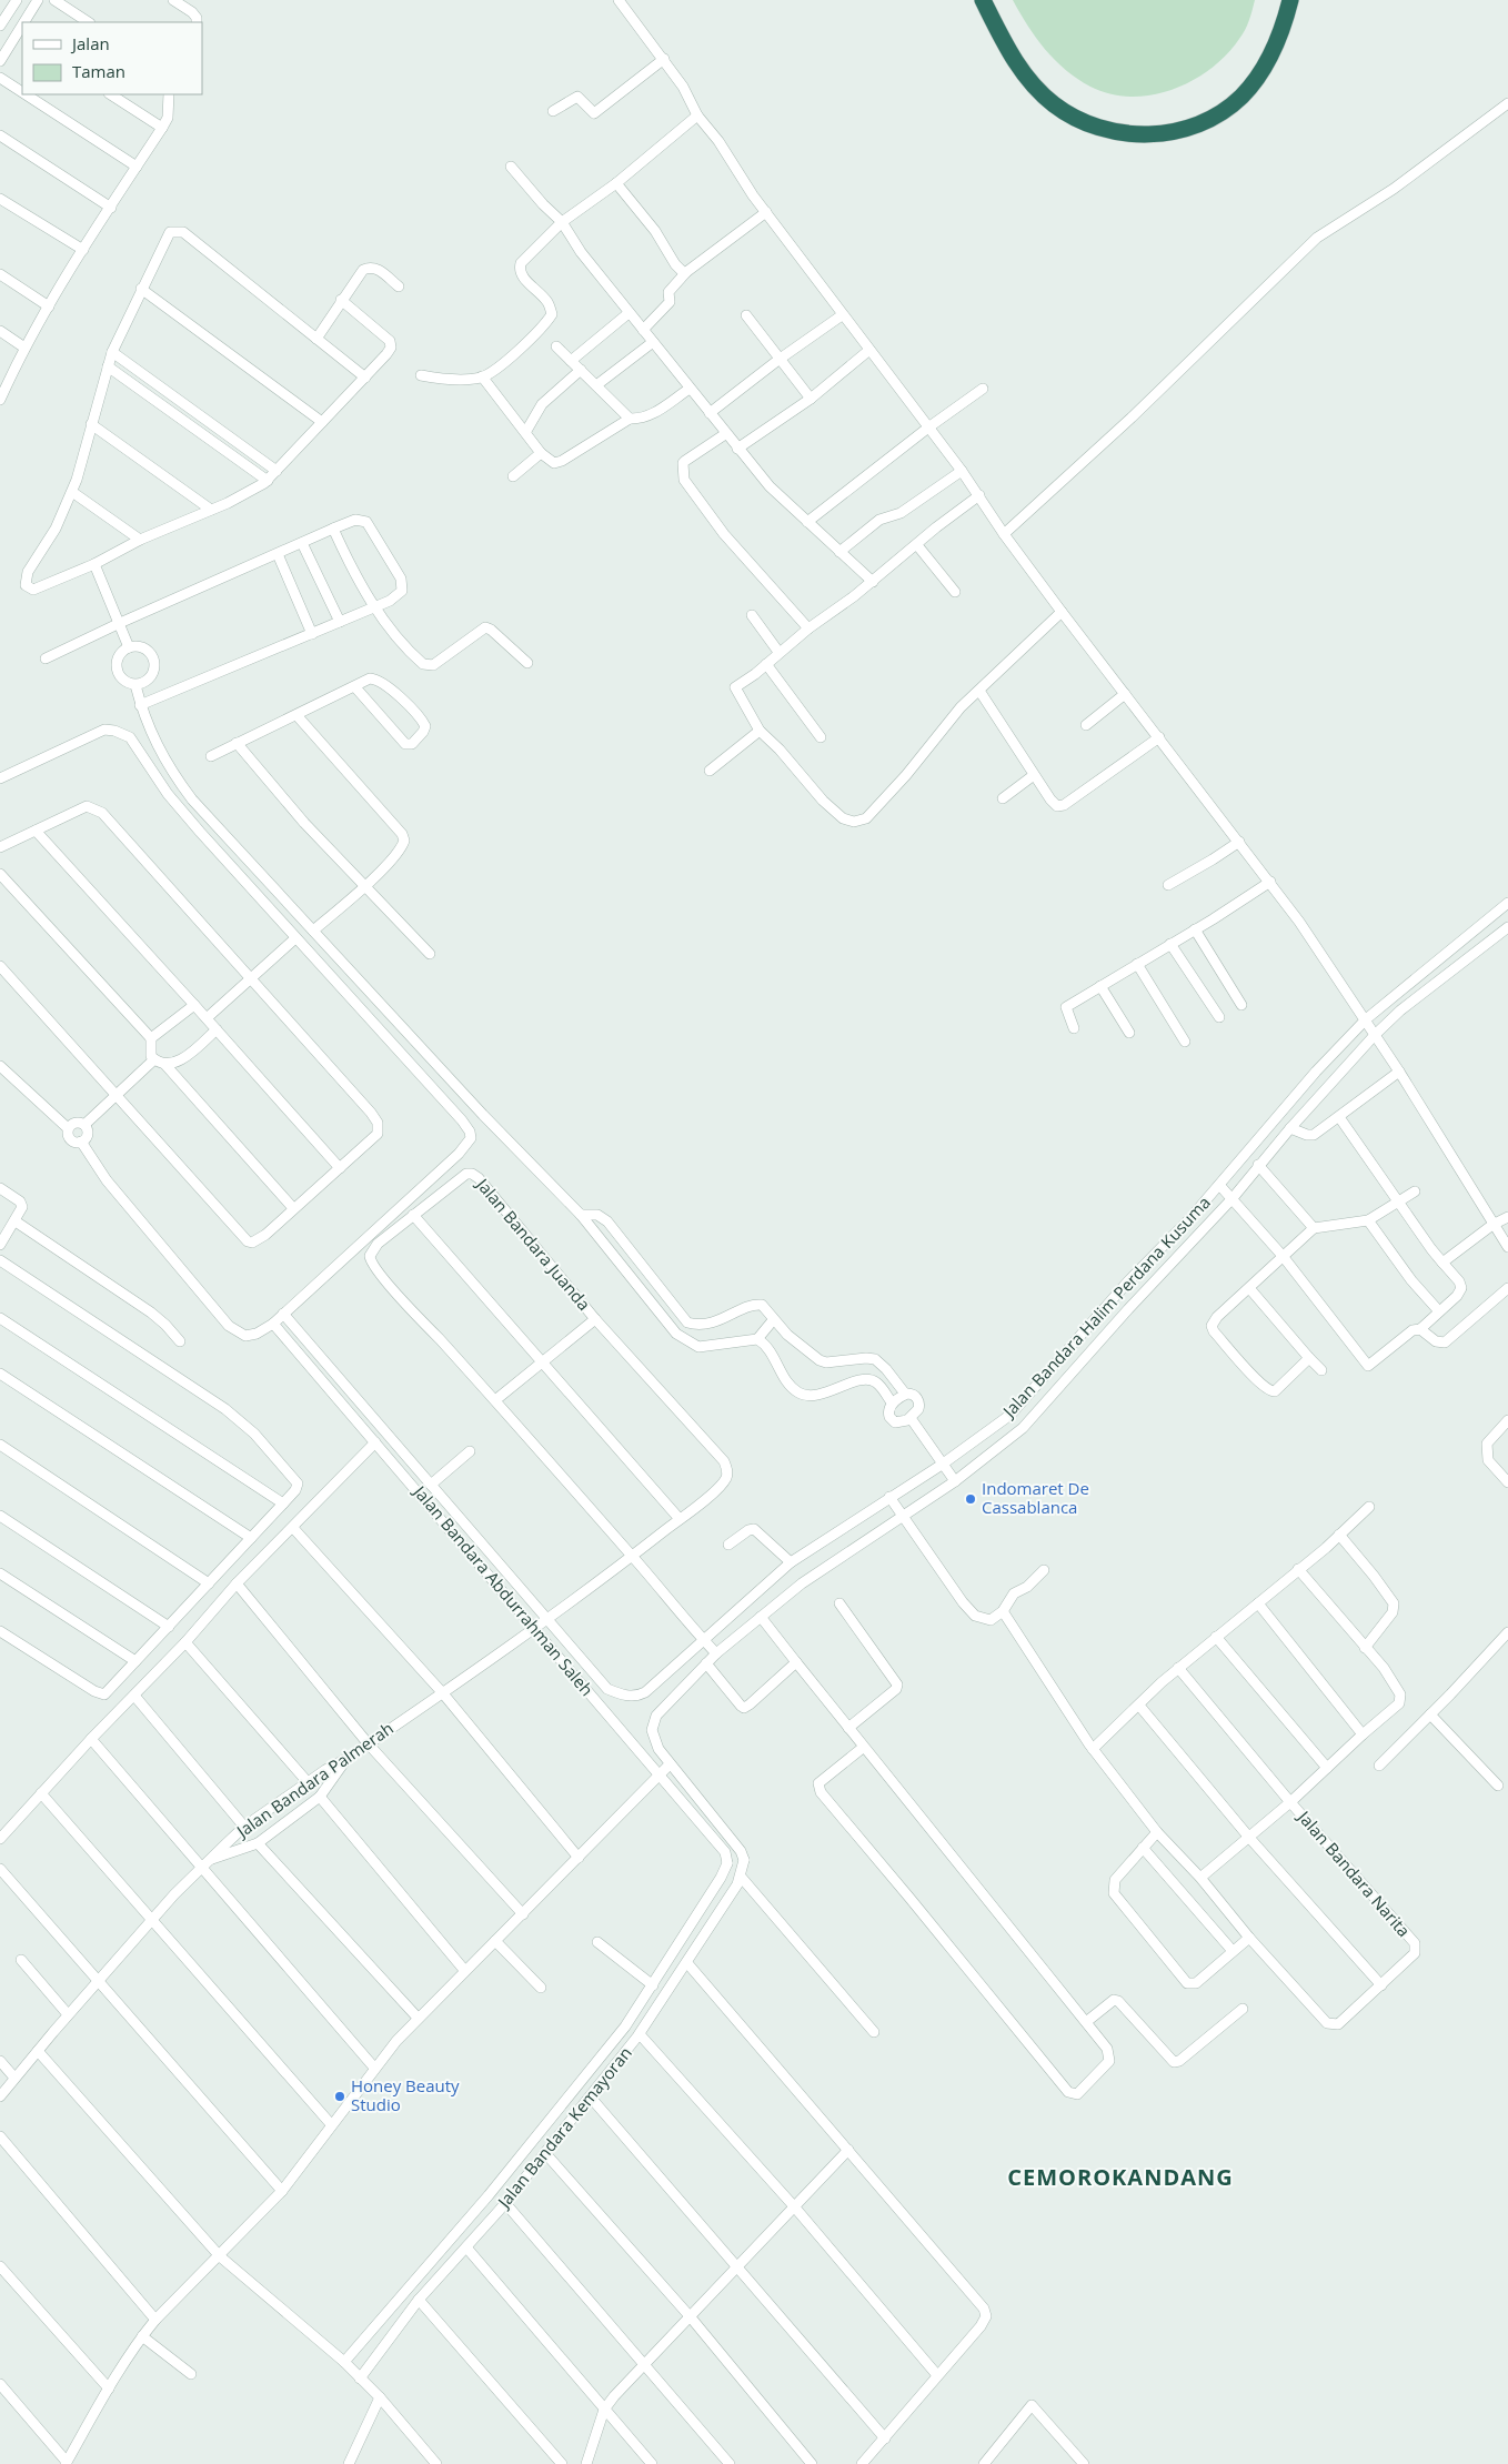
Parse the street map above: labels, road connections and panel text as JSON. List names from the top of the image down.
{
  "streets": {
    "street": [
      "Jalan Bandara Juanda",
      "Jalan Bandara Halim Perdana Kusuma",
      "Jalan Bandara Abdurrahman Saleh",
      "Jalan Bandara Palmerah",
      "Jalan Bandara Narita",
      "Jalan Bandara Kemayoran"
    ]
  },
  "crossings": [
    ["Jalan Bandara Juanda", "Jalan Bandara Halim Perdana Kusuma"],
    ["Jalan Bandara Juanda", "Jalan Bandara Abdurrahman Saleh"],
    ["Jalan Bandara Juanda", "Jalan Bandara Palmerah"],
    ["Jalan Bandara Halim Perdana Kusuma", "Jalan Bandara Abdurrahman Saleh"],
    ["Jalan Bandara Abdurrahman Saleh", "Jalan Bandara Palmerah"],
    ["Jalan Bandara Abdurrahman Saleh", "Jalan Bandara Kemayoran"]
  ],
  "districts": ["CEMOROKANDANG"],
  "places": ["Indomaret De Cassablanca", "Honey Beauty Studio"],
  "legend": ["Jalan", "Taman"]
}
